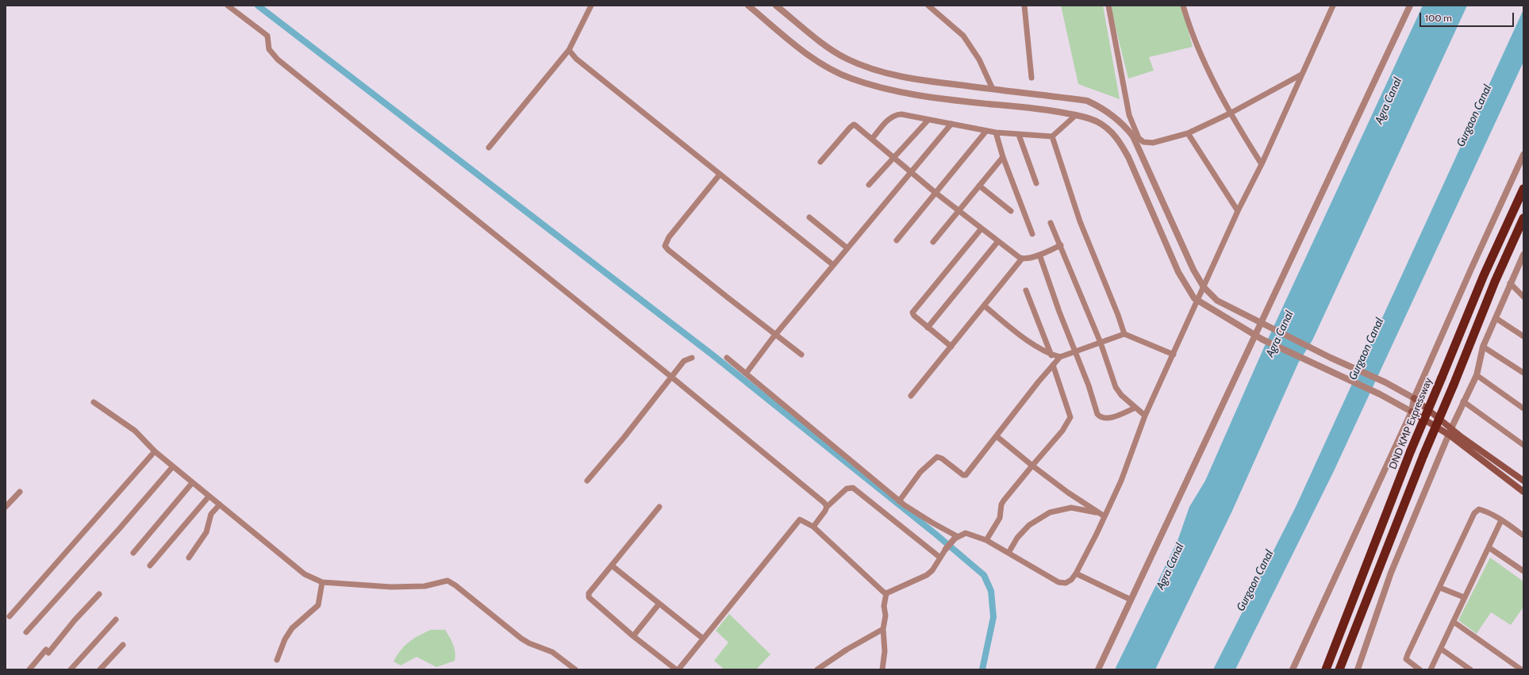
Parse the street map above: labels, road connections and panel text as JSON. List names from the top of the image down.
{
  "streets": {
    "highway": ["DND KMP Expressway"]
  },
  "water": ["Agra Canal", "Gurgaon Canal"],
  "scale_bar": "100 m"
}
